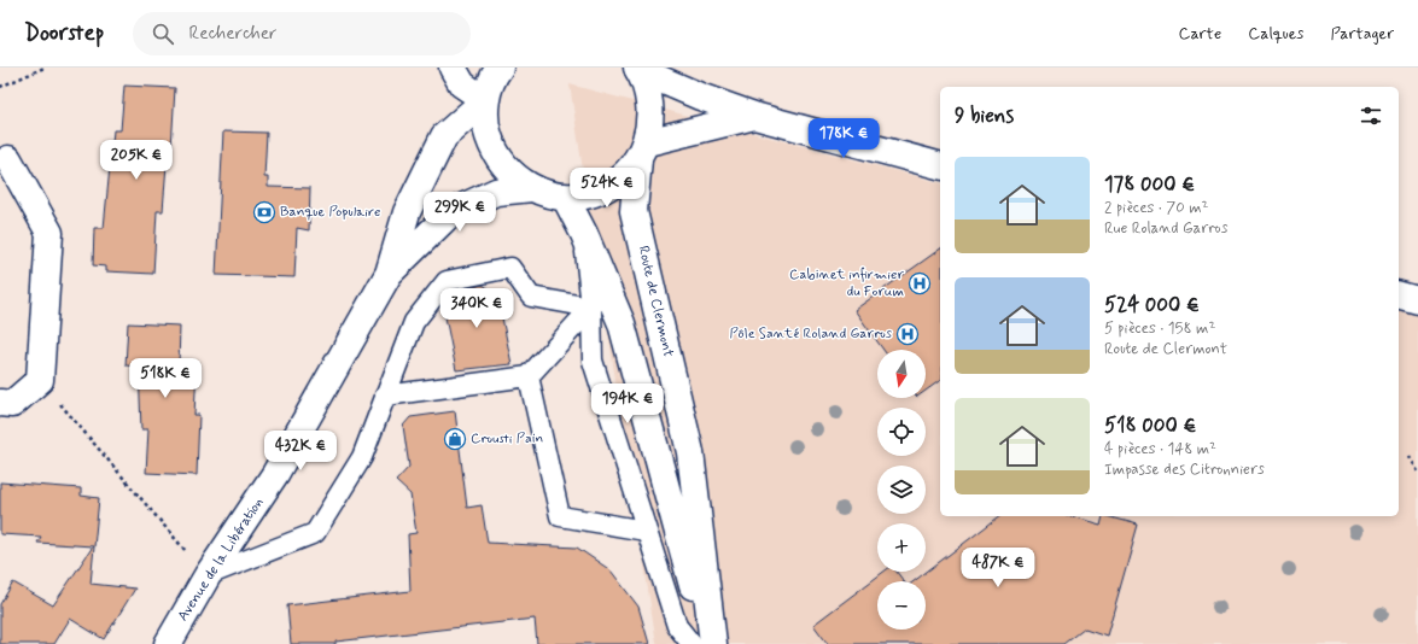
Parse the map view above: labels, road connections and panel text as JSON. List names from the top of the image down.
{
  "streets": {
    "street": ["Route de Clermont", "Avenue de la Libération"]
  },
  "places": {
    "bank": ["Banque Populaire"],
    "hospital": ["Cabinet infirmier du Forum", "Pôle Santé Roland Garros"],
    "shop": ["Crousti Pain"]
  },
  "north": "bottom",
  "page": {
    "header": "Doorstep",
    "search": "Rechercher",
    "nav": ["Carte", "Calques", "Partager"],
    "heading": "9 biens",
    "price": [
      "178K €",
      "205K €",
      "524K €",
      "299K €",
      "340K €",
      "518K €",
      "194K €",
      "432K €",
      "487K €"
    ],
    "list": [
      {
        "name": "178 000 €",
        "note": "2 pièces · 70 m² · Rue Roland Garros"
      },
      {
        "name": "524 000 €",
        "note": "5 pièces · 158 m² · Route de Clermont"
      },
      {
        "name": "518 000 €",
        "note": "4 pièces · 148 m² · Impasse des Citronniers"
      }
    ],
    "map_buttons": ["+", "−"]
  }
}
